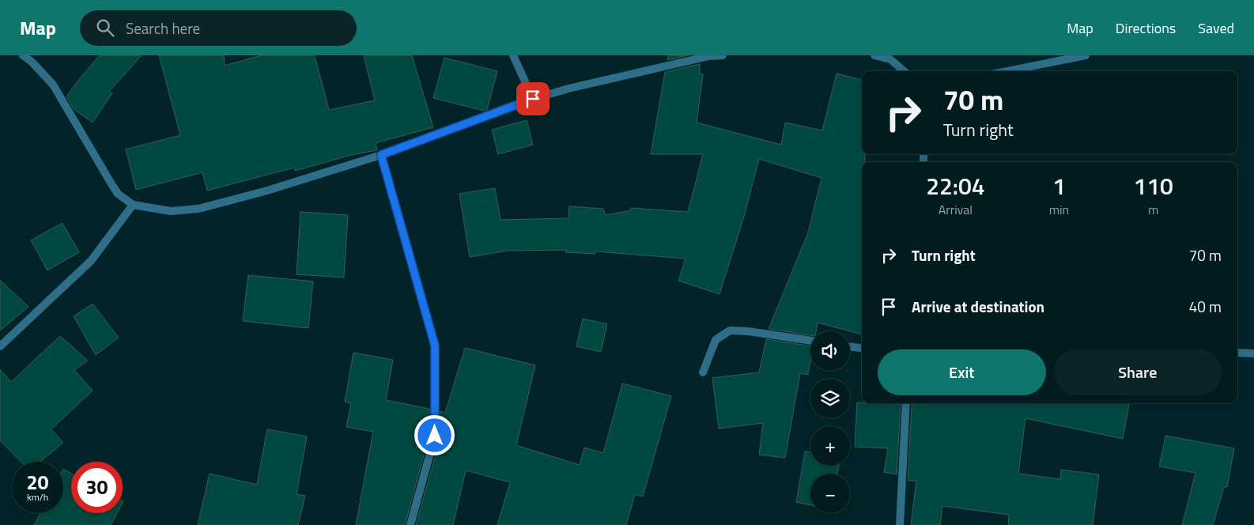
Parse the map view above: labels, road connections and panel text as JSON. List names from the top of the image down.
{
  "page": {
    "header": "Map",
    "search": "Search here",
    "nav": ["Map", "Directions", "Saved"],
    "turn": ["70 m", "Turn right"],
    "eta": [
      "22:04",
      "Arrival",
      "1",
      "min",
      "110",
      "m"
    ],
    "list": [
      {
        "name": "Turn right",
        "value": "70 m"
      },
      {
        "name": "Arrive at destination",
        "value": "40 m"
      }
    ],
    "map_buttons": ["+", "−"],
    "buttons": ["Exit", "Share"],
    "speed": "20 km/h",
    "limit": "30"
  }
}
